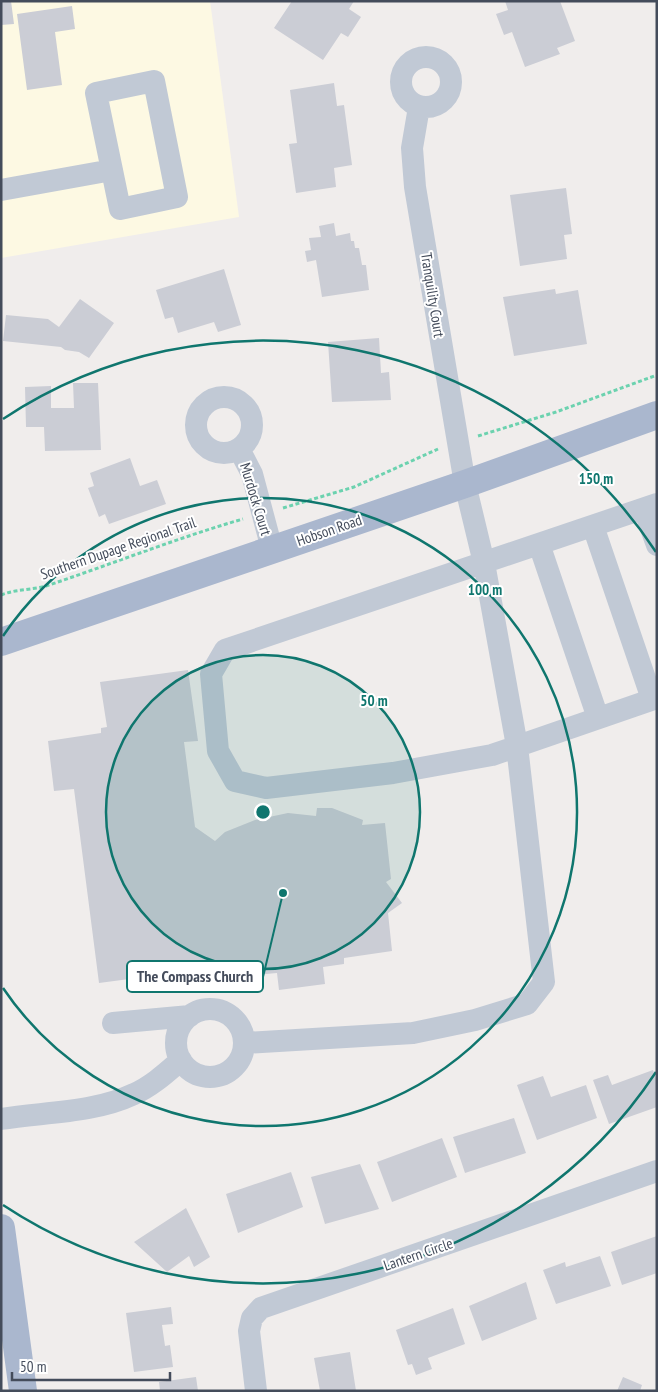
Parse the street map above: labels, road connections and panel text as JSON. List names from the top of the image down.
{
  "streets": {
    "main road": ["Hobson Road"],
    "street": ["Tranquility Court", "Murdock Court", "Lantern Circle"],
    "path": ["Southern Dupage Regional Trail"]
  },
  "crossings": [
    ["Tranquility Court", "Hobson Road"],
    ["Murdock Court", "Hobson Road"]
  ],
  "places": ["The Compass Church"],
  "scale_bar": "50 m",
  "rings": ["150 m", "100 m", "50 m"]
}
